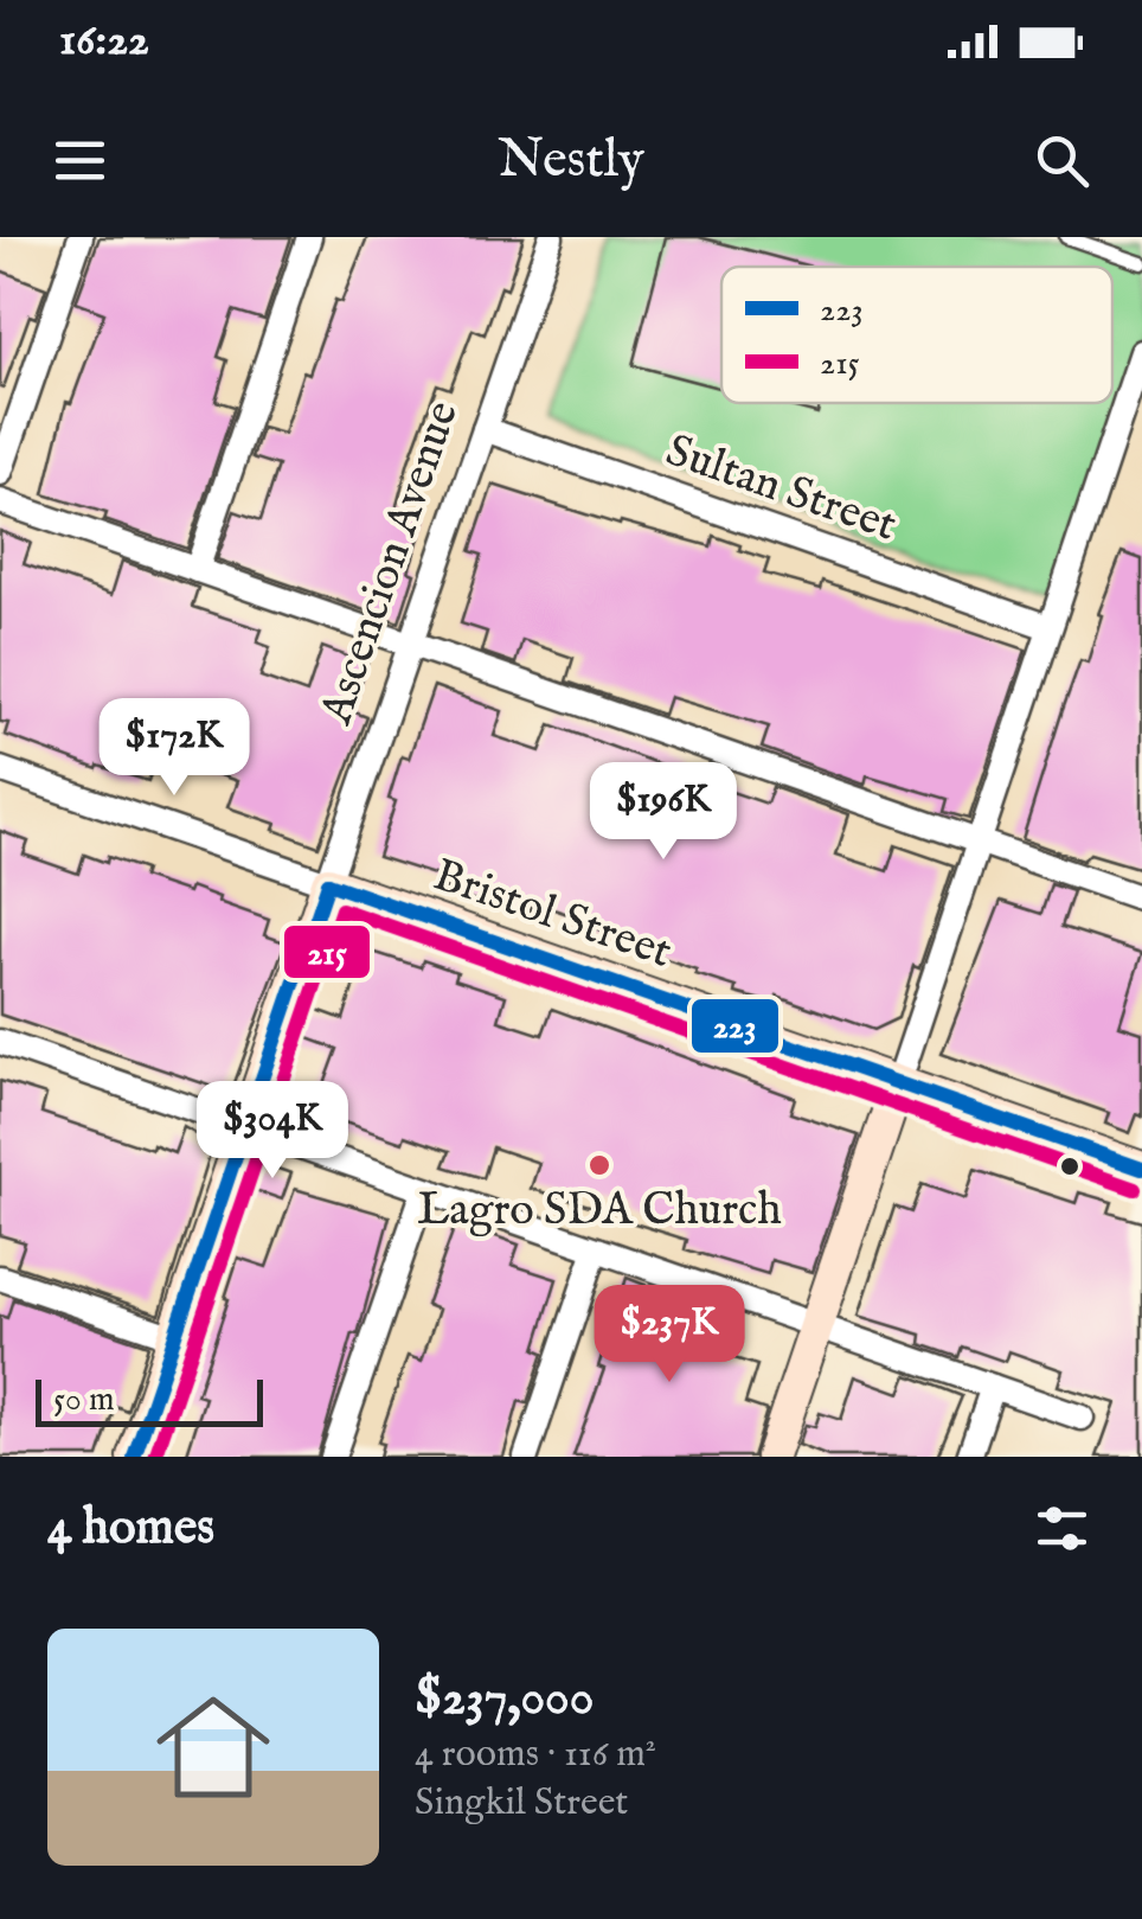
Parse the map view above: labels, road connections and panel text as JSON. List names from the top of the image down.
{
  "streets": {
    "street": ["Sultan Street", "Ascencion Avenue", "Bristol Street"]
  },
  "crossings": [
    ["Sultan Street", "Ascencion Avenue"],
    ["Ascencion Avenue", "Bristol Street"]
  ],
  "places": ["Lagro SDA Church"],
  "lines": ["transit line 223", "transit line 215"],
  "legend": ["223", "215"],
  "scale_bar": "50 m",
  "page": {
    "status": "16:22",
    "header": "Nestly",
    "price": [
      "$172K",
      "$196K",
      "$304K",
      "$237K"
    ],
    "scale": "50 m",
    "heading": "4 homes",
    "list": [
      {
        "name": "$237,000",
        "note": "4 rooms · 116 m² · Singkil Street"
      }
    ]
  }
}
